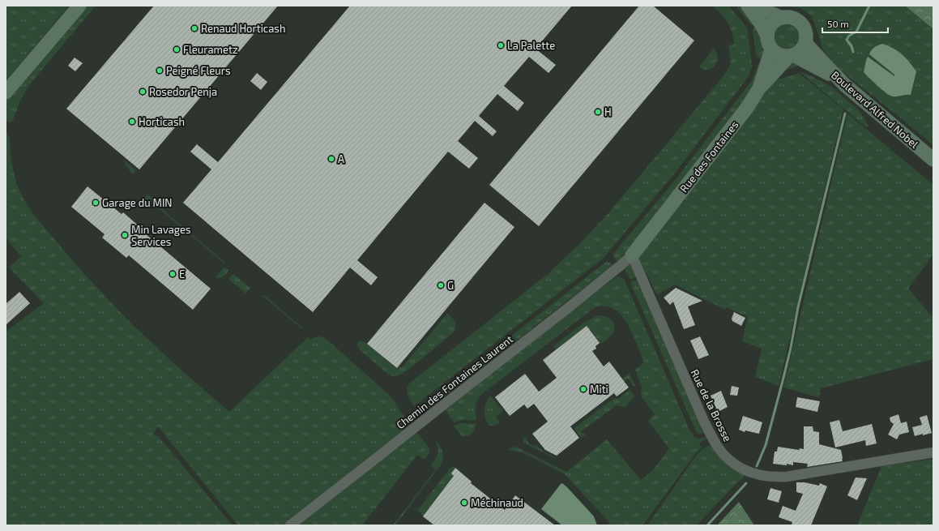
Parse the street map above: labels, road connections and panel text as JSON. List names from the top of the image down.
{
  "streets": {
    "main road": ["Boulevard Alfred Nobel", "Rue des Fontaines"],
    "street": ["Chemin des Fontaines Laurent", "Rue de la Brosse"]
  },
  "crossings": [
    ["Boulevard Alfred Nobel", "Rue des Fontaines"],
    ["Rue des Fontaines", "Chemin des Fontaines Laurent"],
    ["Rue des Fontaines", "Rue de la Brosse"],
    ["Chemin des Fontaines Laurent", "Rue de la Brosse"]
  ],
  "places": [
    "Renaud Horticash",
    "La Palette",
    "Fleurametz",
    "Peigné Fleurs",
    "Rosedor Penja",
    "H",
    "Horticash",
    "A",
    "Garage du MIN",
    "Min Lavages Services",
    "E",
    "G",
    "Miti",
    "Méchinaud"
  ],
  "scale_bar": "50 m"
}
